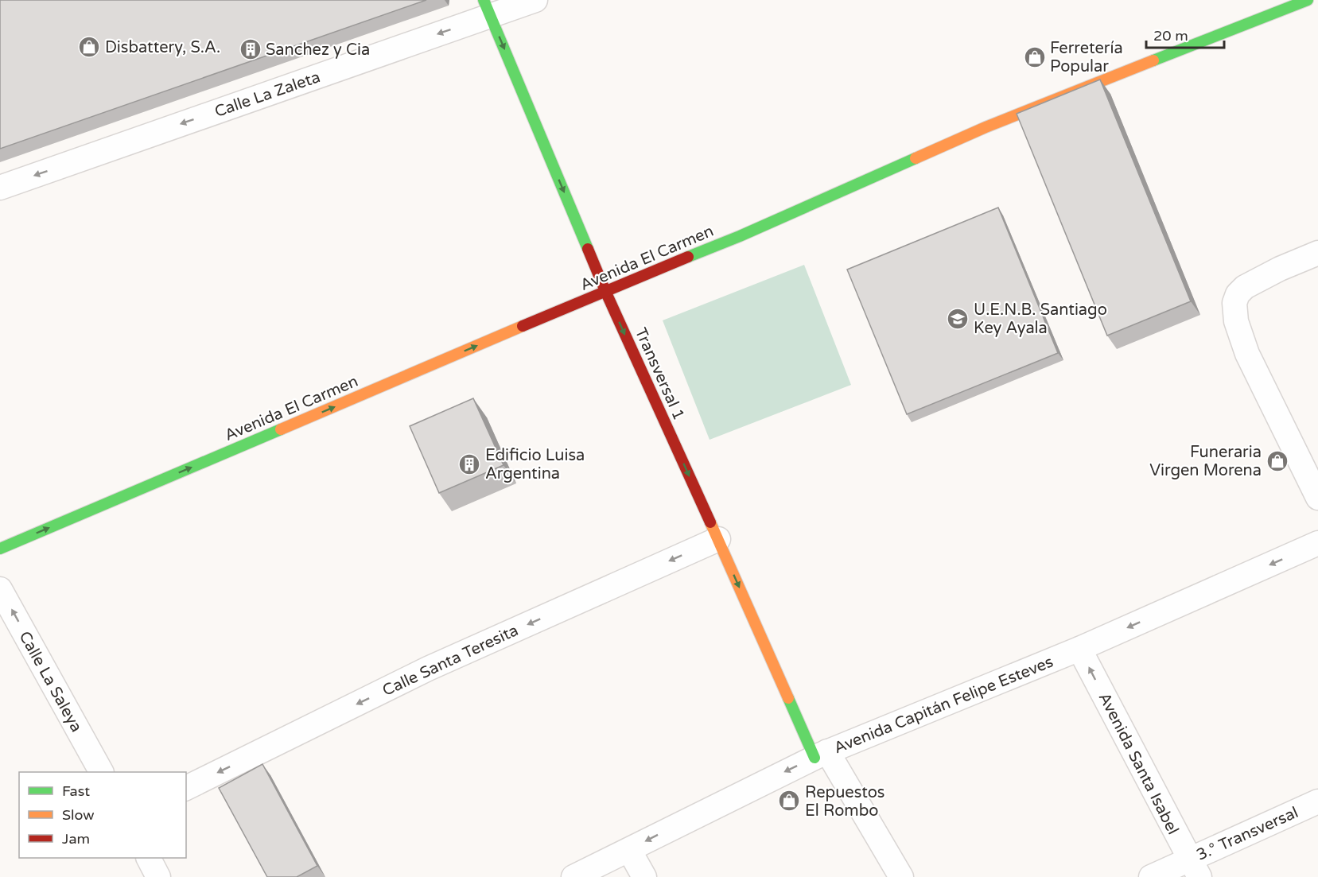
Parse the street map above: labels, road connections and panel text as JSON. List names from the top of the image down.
{
  "streets": {
    "street": [
      "Calle La Zaleta",
      "Avenida El Carmen",
      "Transversal 1",
      "Calle Santa Teresita",
      "Calle La Saleya",
      "Avenida Capitán Felipe Esteves",
      "Avenida Santa Isabel",
      "3.° Transversal"
    ]
  },
  "crossings": [
    ["Calle La Zaleta", "Transversal 1"],
    ["Avenida El Carmen", "Transversal 1"],
    ["Transversal 1", "Calle Santa Teresita"],
    ["Transversal 1", "Avenida Capitán Felipe Esteves"],
    ["Avenida Capitán Felipe Esteves", "Avenida Santa Isabel"],
    ["Avenida Santa Isabel", "3.° Transversal"]
  ],
  "one_way": [
    "Calle La Zaleta",
    "Avenida El Carmen",
    "Transversal 1",
    "Calle Santa Teresita",
    "Calle La Saleya",
    "Avenida Capitán Felipe Esteves",
    "Avenida Santa Isabel"
  ],
  "places": {
    "shop": [
      "Disbattery, S.A.",
      "Ferretería Popular",
      "Funeraria Virgen Morena",
      "Repuestos El Rombo"
    ],
    "building": ["Sanchez y Cia", "Edificio Luisa Argentina"],
    "school or university": ["U.E.N.B. Santiago Key Ayala"]
  },
  "legend": ["Fast", "Slow", "Jam"],
  "scale_bar": "20 m"
}
